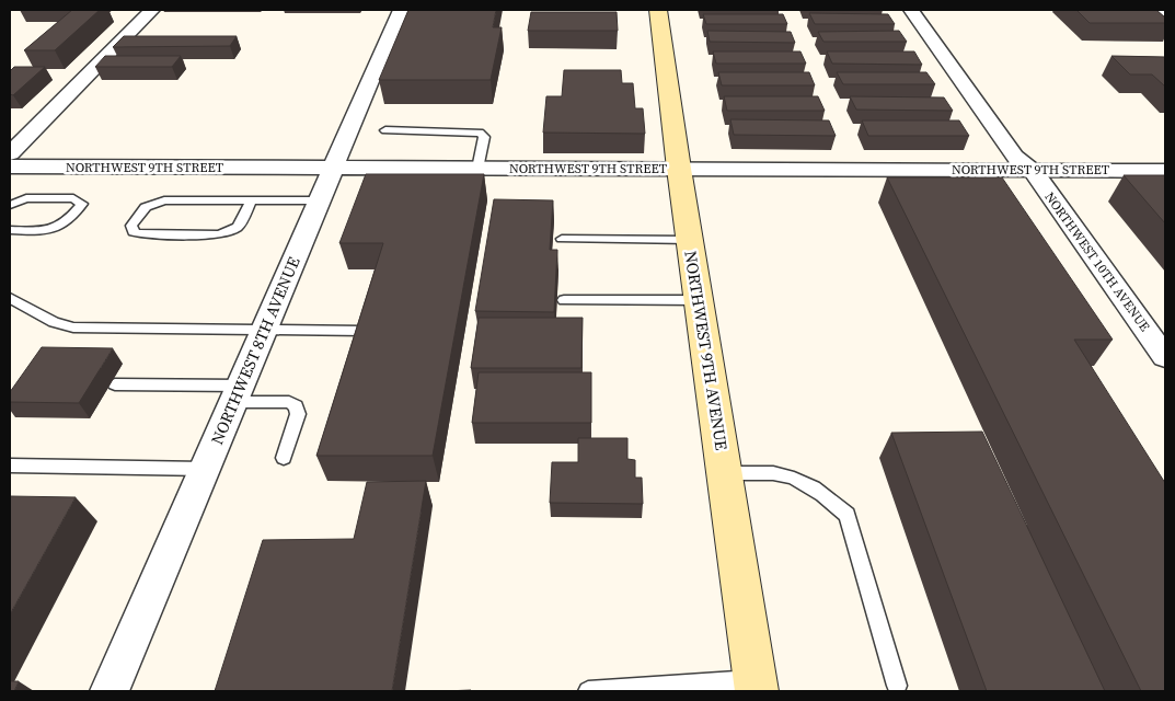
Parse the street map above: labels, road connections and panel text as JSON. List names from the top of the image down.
{
  "streets": {
    "main road": ["NORTHWEST 9TH AVENUE"],
    "street": ["NORTHWEST 9TH STREET", "NORTHWEST 10TH AVENUE", "NORTHWEST 8TH AVENUE"]
  },
  "crossings": [
    ["NORTHWEST 9TH STREET", "NORTHWEST 10TH AVENUE"],
    ["NORTHWEST 9TH STREET", "NORTHWEST 8TH AVENUE"],
    ["NORTHWEST 9TH STREET", "NORTHWEST 9TH AVENUE"]
  ]
}
